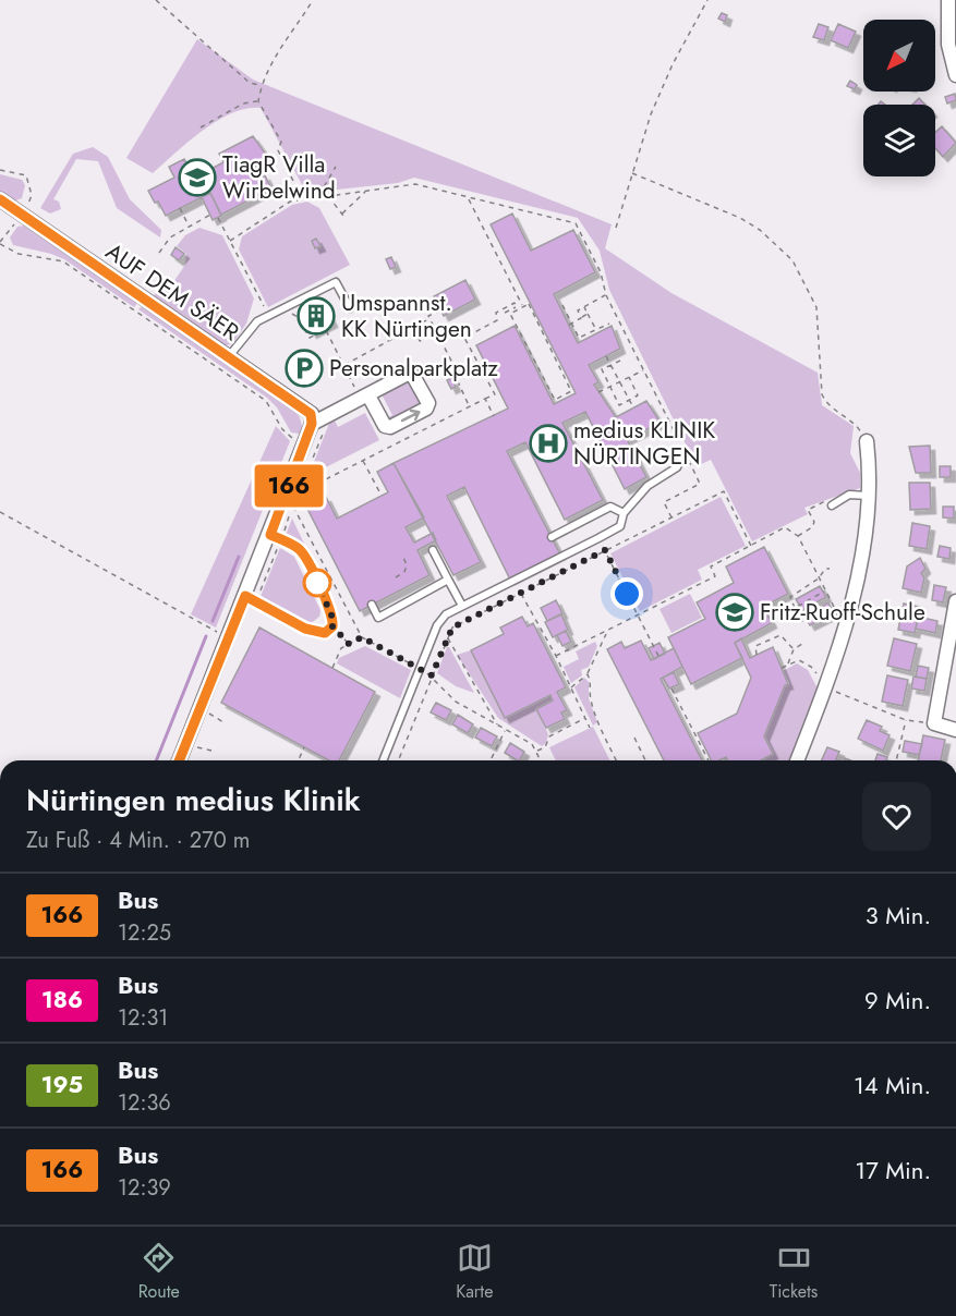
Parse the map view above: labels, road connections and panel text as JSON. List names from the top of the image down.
{
  "streets": {
    "street": ["AUF DEM SÄER"]
  },
  "places": {
    "school or university": ["TiagR Villa Wirbelwind", "Fritz-Ruoff-Schule"],
    "building": ["Umspannst. KK Nürtingen"],
    "parking": ["Personalparkplatz"],
    "hospital": ["medius KLINIK NÜRTINGEN"]
  },
  "lines": ["bus line 166"],
  "north": "bottom left",
  "page": {
    "on_map": "166",
    "heading": ["Nürtingen medius Klinik", "Zu Fuß · 4 Min. · 270 m"],
    "list": [
      {
        "mark": "166",
        "name": "Bus",
        "note": "12:25",
        "value": "3 Min."
      },
      {
        "mark": "186",
        "name": "Bus",
        "note": "12:31",
        "value": "9 Min."
      },
      {
        "mark": "195",
        "name": "Bus",
        "note": "12:36",
        "value": "14 Min."
      },
      {
        "mark": "166",
        "name": "Bus",
        "note": "12:39",
        "value": "17 Min."
      }
    ],
    "tabs": ["Route", "Karte", "Tickets"]
  }
}
